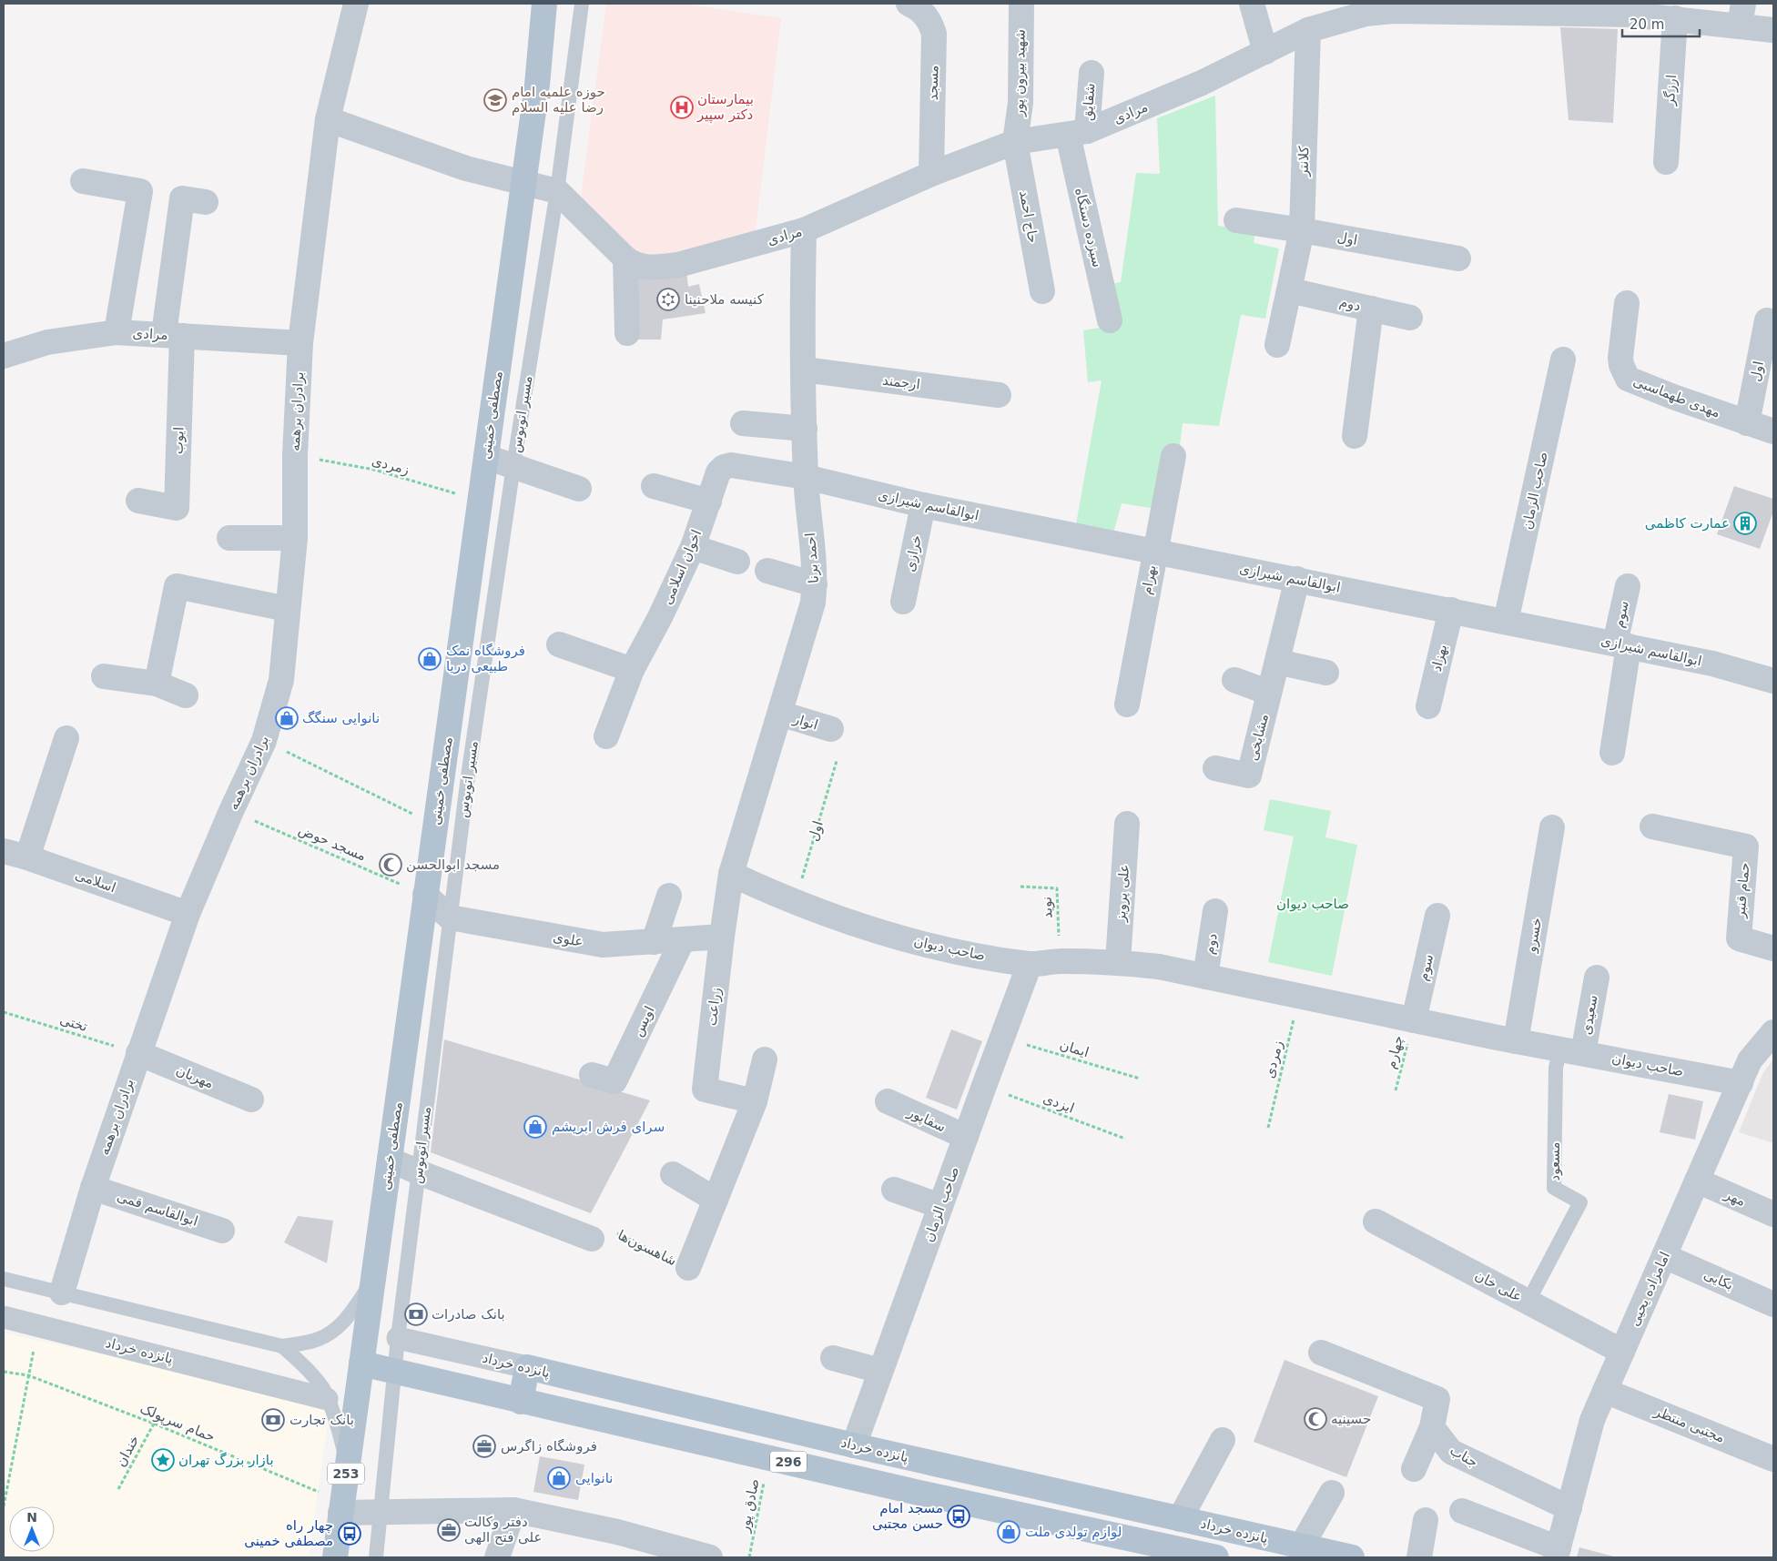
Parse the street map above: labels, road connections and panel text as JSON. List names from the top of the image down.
{
  "streets": {
    "main road": [
      "مصطفی خمینی",
      "پانزده خرداد",
      "296",
      "253"
    ],
    "street": [
      "شهید بیرون پور",
      "مسجد",
      "ارزگر",
      "شقایق",
      "مرادی",
      "کلانتر",
      "حاج احمد",
      "سیزده دستگاه",
      "اول",
      "دوم",
      "ارجمند",
      "مهدی طهماسبی",
      "برادران برهمه",
      "ایوب",
      "صاحب الزمان",
      "ابوالقاسم شیرازی",
      "خرازی",
      "احمد برنا",
      "اخوان اسلامی",
      "بهرام",
      "سوم",
      "بهزاد",
      "انوار",
      "مشایخی",
      "اسلامی",
      "حمام قنبر",
      "علی پرویز",
      "خسرو",
      "علوی",
      "صاحب دیوان",
      "زراعت",
      "سعیدی",
      "اویس",
      "مهربان",
      "سفاپور",
      "مهر",
      "ابوالقاسم قمی",
      "شاهسون‌ها",
      "بکایی",
      "علی خان",
      "امامزاده یحیی",
      "مجتبی منتظر",
      "جناب"
    ],
    "lane": ["مسیر اتوبوس", "مسعود"],
    "path": [
      "زمردی",
      "مسجد حوض",
      "نوید",
      "تختی",
      "ایمان",
      "چهارم",
      "ایزدی",
      "حمام سرپولک",
      "خندان",
      "صادق پور"
    ]
  },
  "crossings": [
    ["شهید بیرون پور", "مرادی"],
    ["شهید بیرون پور", "حاج احمد"],
    ["مسجد", "مرادی"],
    ["ارزگر", "مرادی"],
    ["شقایق", "مرادی"],
    ["شقایق", "سیزده دستگاه"],
    ["مرادی", "کلانتر"],
    ["مرادی", "حاج احمد"],
    ["مرادی", "سیزده دستگاه"],
    ["مرادی", "برادران برهمه"],
    ["مرادی", "مسیر اتوبوس"],
    ["مرادی", "ایوب"],
    ["مرادی", "احمد برنا"],
    ["کلانتر", "اول"],
    ["کلانتر", "دوم"],
    ["اول", "مهدی طهماسبی"],
    ["اول", "صاحب دیوان"],
    ["دوم", "صاحب دیوان"],
    ["ارجمند", "احمد برنا"],
    ["برادران برهمه", "زمردی"],
    ["برادران برهمه", "مسجد حوض"],
    ["برادران برهمه", "اسلامی"],
    ["برادران برهمه", "تختی"],
    ["برادران برهمه", "مهربان"],
    ["برادران برهمه", "ابوالقاسم قمی"],
    ["مسیر اتوبوس", "علوی"],
    ["مسیر اتوبوس", "پانزده خرداد"],
    ["مسیر اتوبوس", "296"],
    ["مصطفی خمینی", "زمردی"],
    ["مصطفی خمینی", "مسجد حوض"],
    ["مصطفی خمینی", "حمام سرپولک"],
    ["مصطفی خمینی", "296"],
    ["زمردی", "صاحب دیوان"],
    ["صاحب الزمان", "ابوالقاسم شیرازی"],
    ["صاحب الزمان", "صاحب دیوان"],
    ["صاحب الزمان", "ایمان"],
    ["صاحب الزمان", "ایزدی"],
    ["صاحب الزمان", "سفاپور"],
    ["صاحب الزمان", "پانزده خرداد"],
    ["ابوالقاسم شیرازی", "خرازی"],
    ["ابوالقاسم شیرازی", "احمد برنا"],
    ["ابوالقاسم شیرازی", "اخوان اسلامی"],
    ["ابوالقاسم شیرازی", "بهرام"],
    ["ابوالقاسم شیرازی", "سوم"],
    ["ابوالقاسم شیرازی", "بهزاد"],
    ["ابوالقاسم شیرازی", "مشایخی"],
    ["احمد برنا", "اخوان اسلامی"],
    ["احمد برنا", "انوار"],
    ["احمد برنا", "صاحب دیوان"],
    ["احمد برنا", "زراعت"],
    ["سوم", "صاحب دیوان"],
    ["سوم", "چهارم"],
    ["علی پرویز", "صاحب دیوان"],
    ["نوید", "صاحب دیوان"],
    ["خسرو", "صاحب دیوان"],
    ["علوی", "زراعت"],
    ["علوی", "اویس"],
    ["صاحب دیوان", "زراعت"],
    ["صاحب دیوان", "سعیدی"],
    ["صاحب دیوان", "چهارم"],
    ["صاحب دیوان", "مسعود"],
    ["صاحب دیوان", "امامزاده یحیی"],
    ["زراعت", "شاهسون‌ها"],
    ["سعیدی", "مسعود"],
    ["تختی", "مهربان"],
    ["مسعود", "علی خان"],
    ["مهر", "امامزاده یحیی"],
    ["بکایی", "امامزاده یحیی"],
    ["علی خان", "امامزاده یحیی"],
    ["امامزاده یحیی", "مجتبی منتظر"],
    ["امامزاده یحیی", "جناب"],
    ["حمام سرپولک", "خندان"],
    ["296", "صادق پور"]
  ],
  "parks": ["صاحب دیوان"],
  "places": {
    "school or university": ["حوزه علمیه امام رضا علیه السلام"],
    "hospital": ["بیمارستان دکتر سپیر"],
    "synagogue": ["کنیسه ملاحنینا"],
    "building": ["عمارت کاظمی"],
    "shop": [
      "فروشگاه نمک طبیعی دریا",
      "نانوایی سنگگ",
      "سرای فرش ابریشم",
      "نانوایی",
      "لوازم تولدی ملت"
    ],
    "mosque": ["مسجد ابوالحسن", "حسینیه"],
    "bank": ["بانک صادرات", "بانک تجارت"],
    "office": ["فروشگاه زاگرس", "دفتر وکالت علی فتح الهی"],
    "place": ["بازار بزرگ تهران"],
    "bus stop": ["مسجد امام حسن مجتبی", "چهار راه مصطفی خمینی"]
  },
  "scale_bar": "20 m",
  "north": "top"
}
